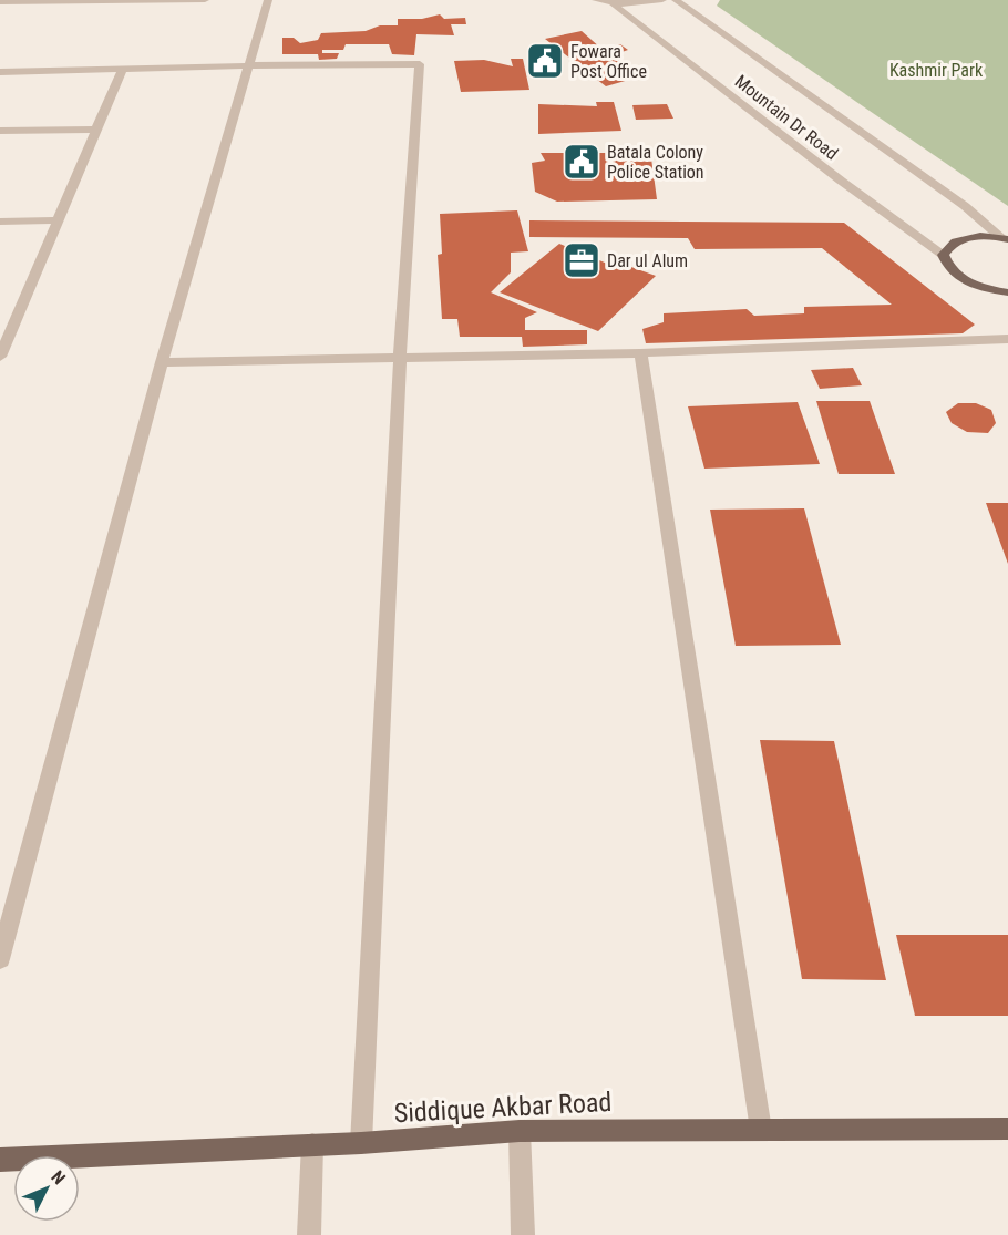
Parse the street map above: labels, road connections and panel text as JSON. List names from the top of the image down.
{
  "streets": {
    "main road": ["Siddique Akbar Road"],
    "street": ["Mountain Dr Road"]
  },
  "parks": ["Kashmir Park"],
  "places": {
    "public building": ["Fowara Post Office", "Batala Colony Police Station"],
    "office": ["Dar ul Alum"]
  },
  "north": "top right"
}
